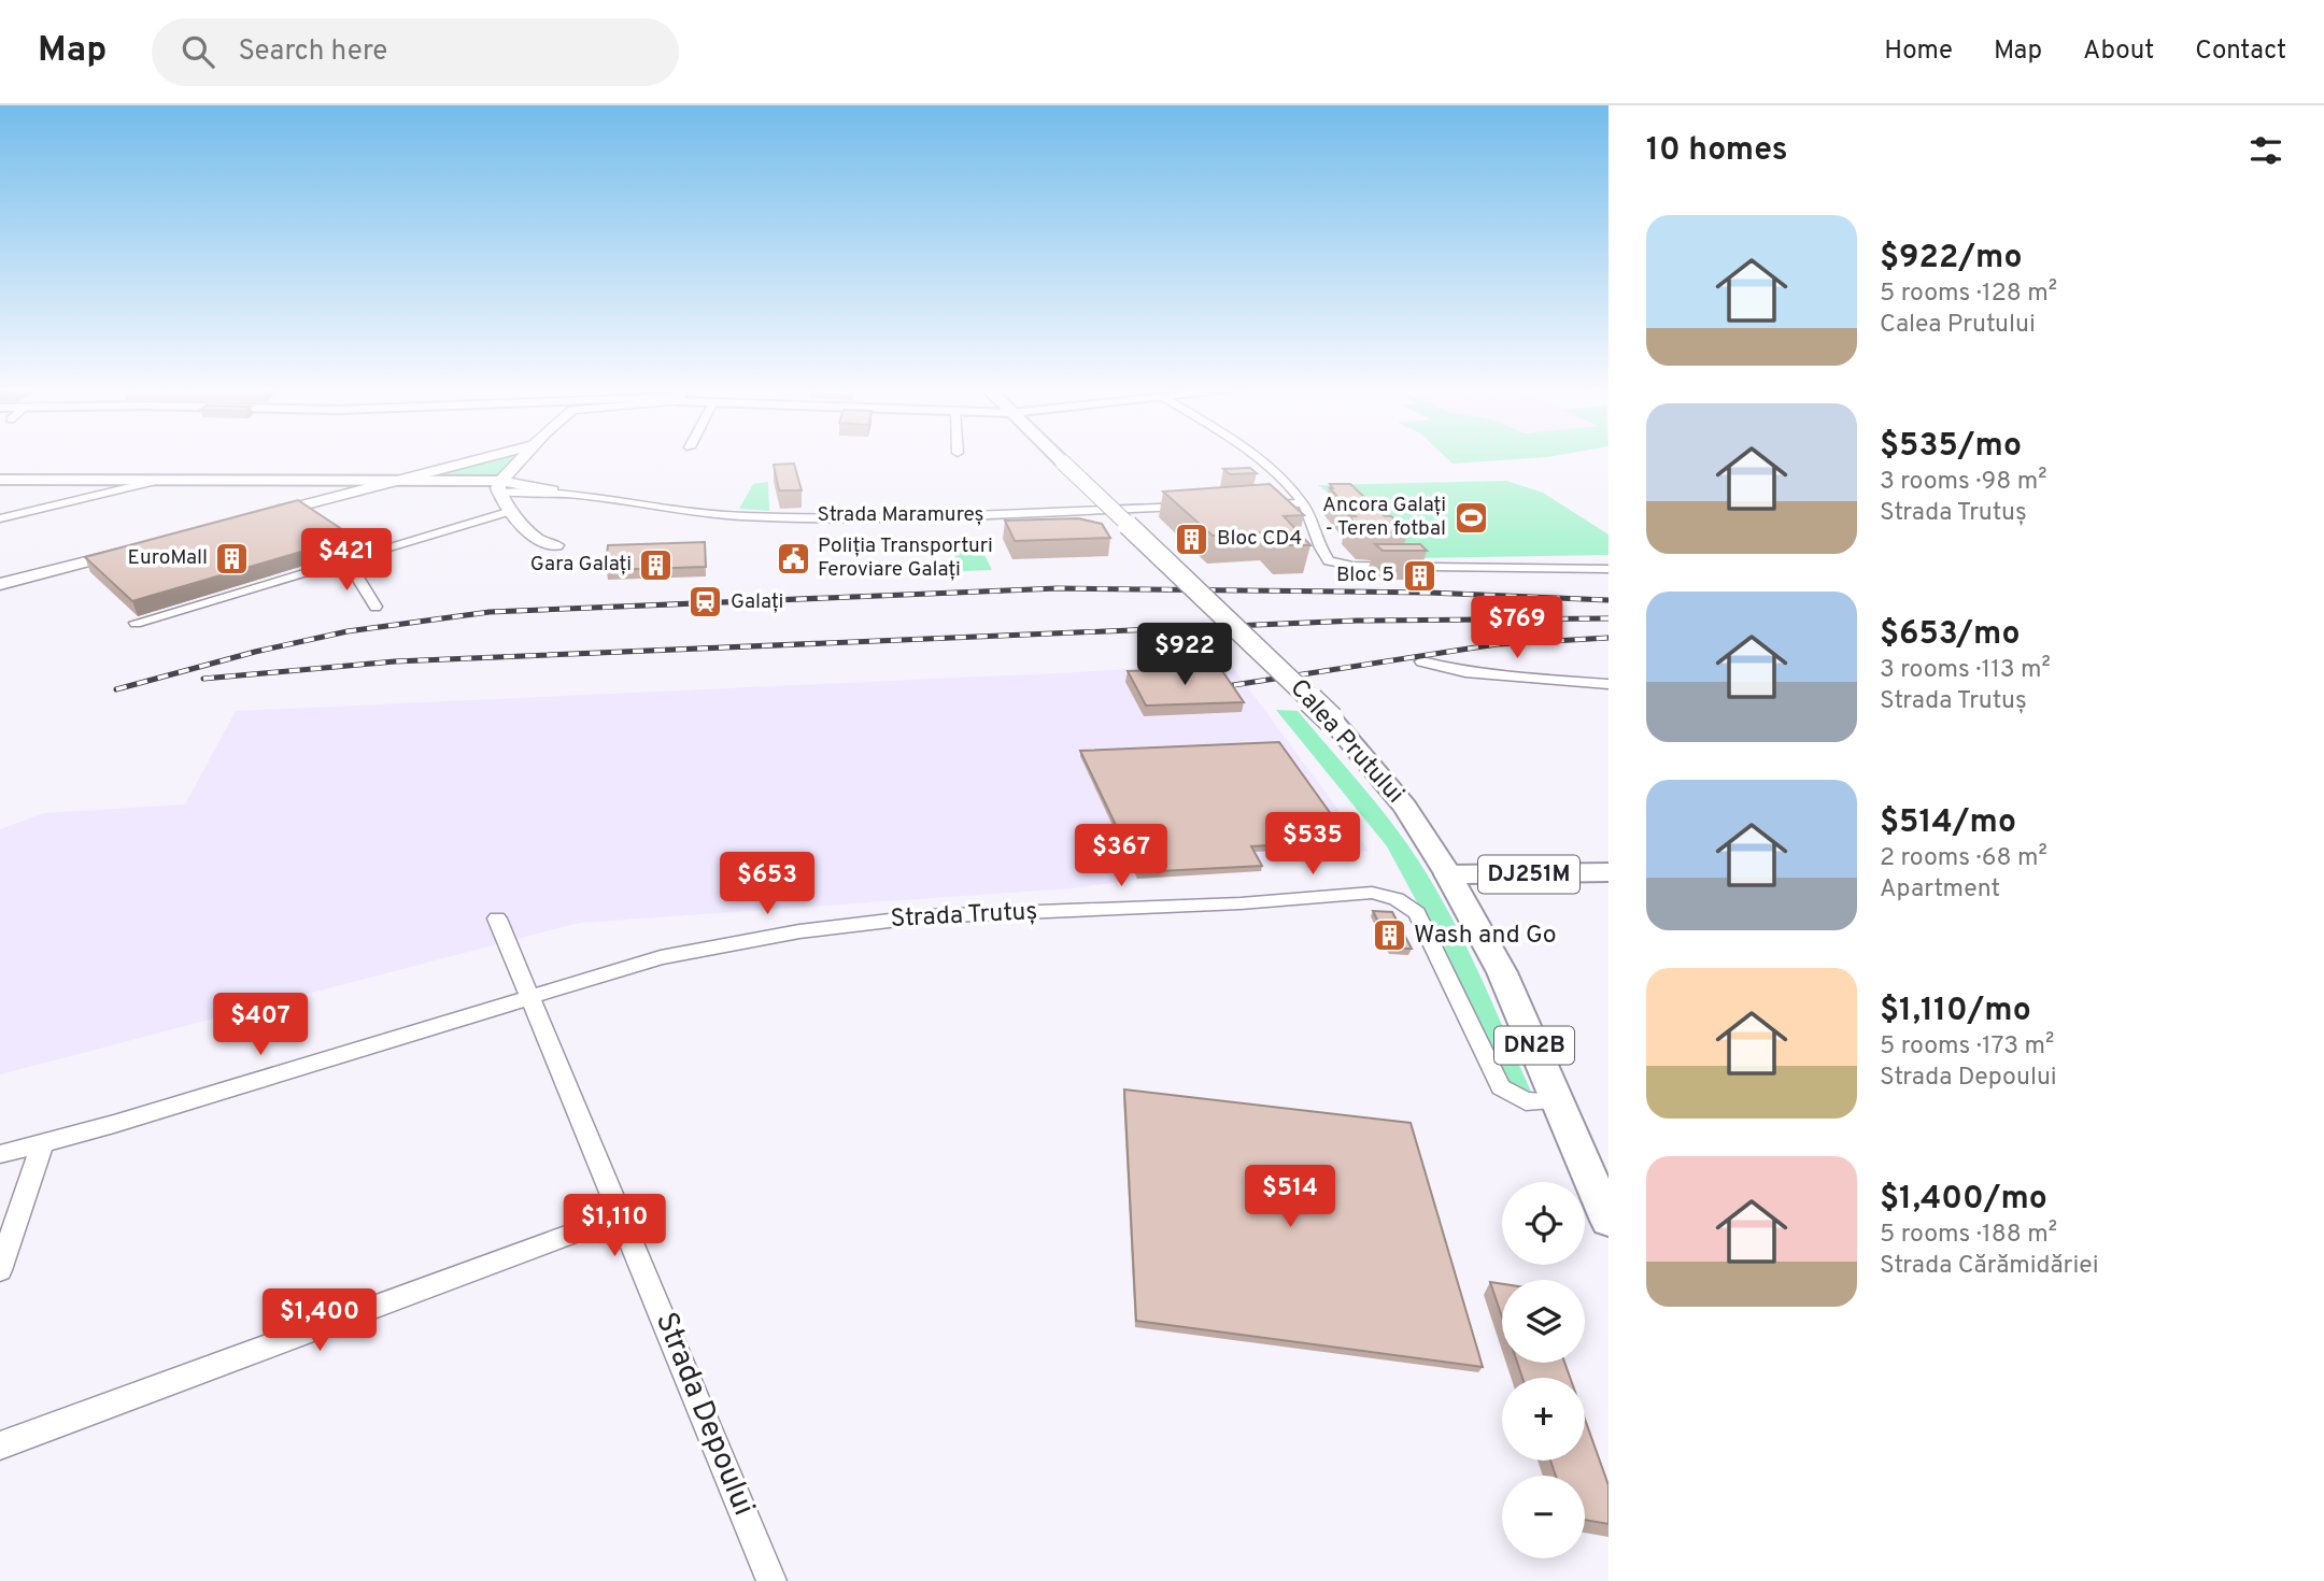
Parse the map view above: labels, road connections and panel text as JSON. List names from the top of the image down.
{
  "streets": {
    "main road": ["Calea Prutului", "DJ251M", "DN2B"],
    "street": ["Strada Maramureș", "Strada Trutuș", "Strada Depoului"]
  },
  "crossings": [
    ["Calea Prutului", "DJ251M"],
    ["Calea Prutului", "Strada Trutuș"],
    ["Strada Trutuș", "Strada Depoului"]
  ],
  "places": {
    "sports": ["Ancora Galați - Teren fotbal"],
    "building": [
      "Bloc CD4",
      "EuroMall",
      "Gara Galați",
      "Bloc 5",
      "Wash and Go"
    ],
    "public building": ["Poliția Transporturi Feroviare Galați"],
    "station": ["Galați"]
  },
  "page": {
    "header": "Map",
    "search": "Search here",
    "nav": [
      "Home",
      "Map",
      "About",
      "Contact"
    ],
    "heading": "10 homes",
    "list": [
      {
        "name": "$922/mo",
        "note": "5 rooms · 128 m² · Calea Prutului"
      },
      {
        "name": "$535/mo",
        "note": "3 rooms · 98 m² · Strada Trutuș"
      },
      {
        "name": "$653/mo",
        "note": "3 rooms · 113 m² · Strada Trutuș"
      },
      {
        "name": "$514/mo",
        "note": "2 rooms · 68 m² · Apartment"
      },
      {
        "name": "$1,110/mo",
        "note": "5 rooms · 173 m² · Strada Depoului"
      },
      {
        "name": "$1,400/mo",
        "note": "5 rooms · 188 m² · Strada Cărămidăriei"
      }
    ],
    "price": [
      "$421",
      "$769",
      "$922",
      "$535",
      "$367",
      "$653",
      "$407",
      "$514",
      "$1,110",
      "$1,400"
    ],
    "map_buttons": ["+", "−"]
  }
}
